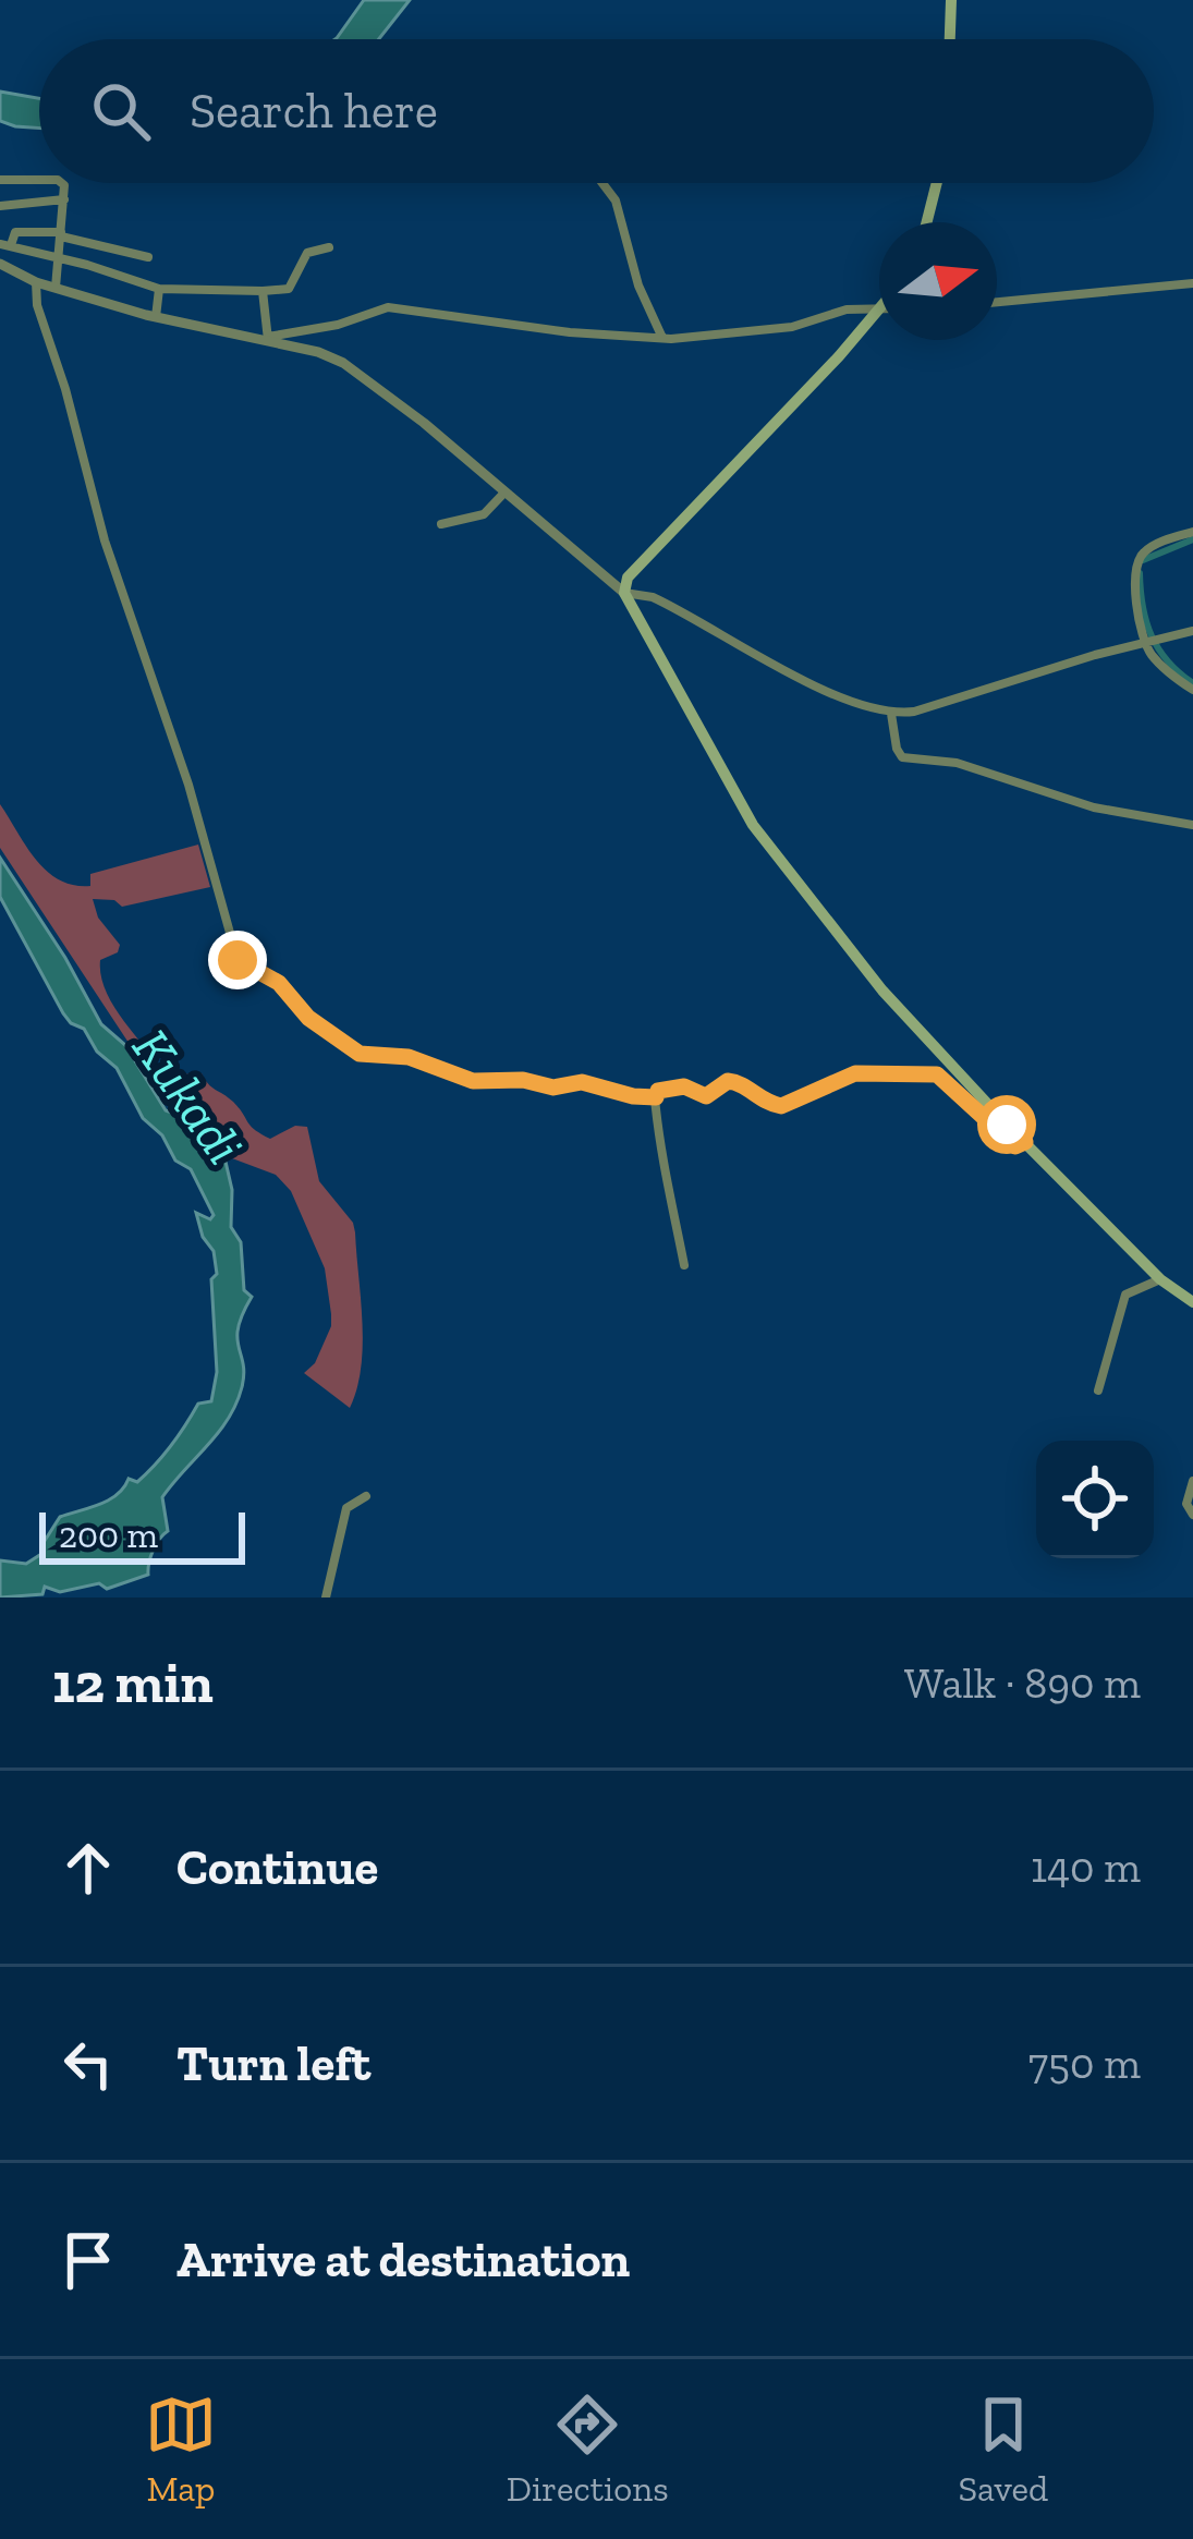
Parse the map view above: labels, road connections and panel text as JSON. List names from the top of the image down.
{
  "water": ["Kukadi"],
  "scale_bar": "200 m",
  "north": "right",
  "page": {
    "search": "Search here",
    "scale": "200 m",
    "heading": ["12 min", "Walk · 890 m"],
    "list": [
      ["Continue", "140 m"],
      ["Turn left", "750 m"],
      "Arrive at destination"
    ],
    "nav": ["Map", "Directions", "Saved"]
  }
}
